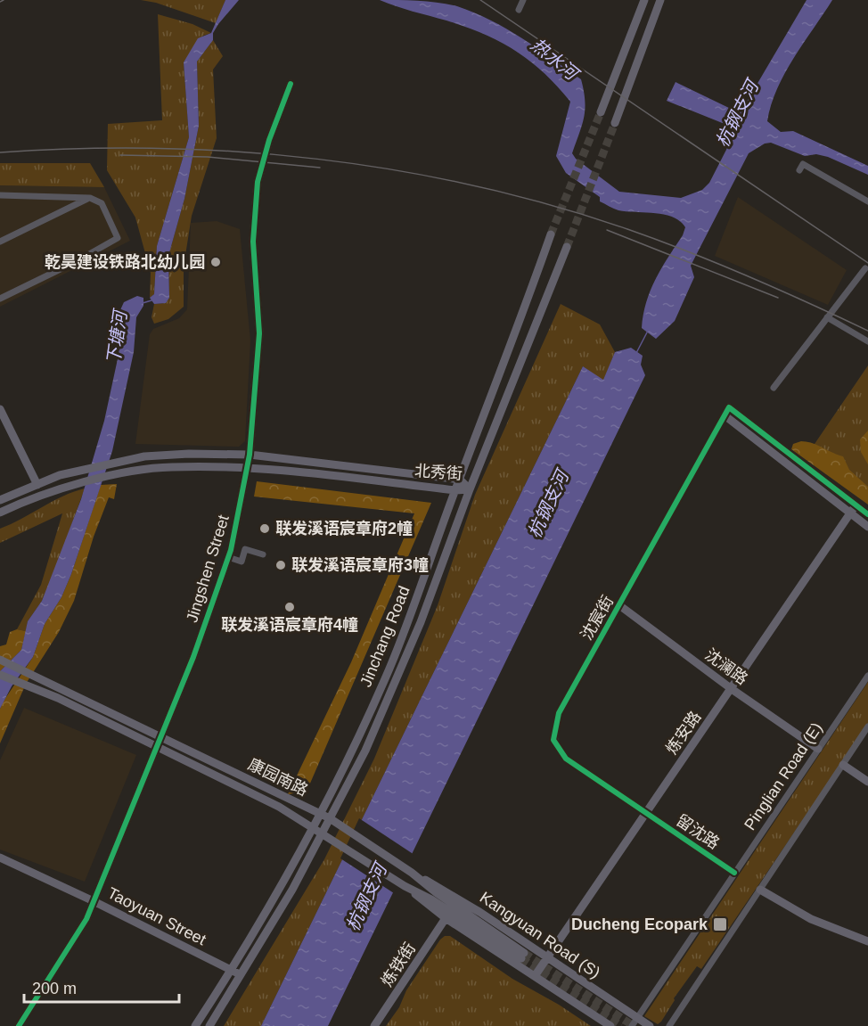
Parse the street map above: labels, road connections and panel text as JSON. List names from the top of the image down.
{
  "streets": {
    "main road": [
      "北秀街",
      "Jingshen Street",
      "Jinchang Road",
      "沈澜路",
      "炼安路",
      "康园南路",
      "Taoyuan Street",
      "Kangyuan Road (S)",
      "炼铁街"
    ],
    "street": ["沈宸街", "Pinglian Road (E)", "留沈路"]
  },
  "crossings": [
    ["北秀街", "Jingshen Street"],
    ["北秀街", "Jinchang Road"],
    ["Jingshen Street", "康园南路"],
    ["Jingshen Street", "Taoyuan Street"],
    ["沈宸街", "沈澜路"],
    ["沈宸街", "炼安路"],
    ["沈宸街", "留沈路"],
    ["Jinchang Road", "康园南路"],
    ["Jinchang Road", "Taoyuan Street"],
    ["沈澜路", "炼安路"],
    ["沈澜路", "Pinglian Road (E)"],
    ["炼安路", "留沈路"],
    ["炼安路", "Kangyuan Road (S)"],
    ["Pinglian Road (E)", "留沈路"],
    ["Pinglian Road (E)", "Kangyuan Road (S)"],
    ["康园南路", "Kangyuan Road (S)"]
  ],
  "water": ["热水河", "杭钢支河", "下塘河"],
  "places": {
    "other": [
      "乾昊建设铁路北幼儿园",
      "联发溪语宸章府2幢",
      "联发溪语宸章府3幢",
      "联发溪语宸章府4幢"
    ],
    "transit": ["Ducheng Ecopark"]
  },
  "scale_bar": "200 m"
}
